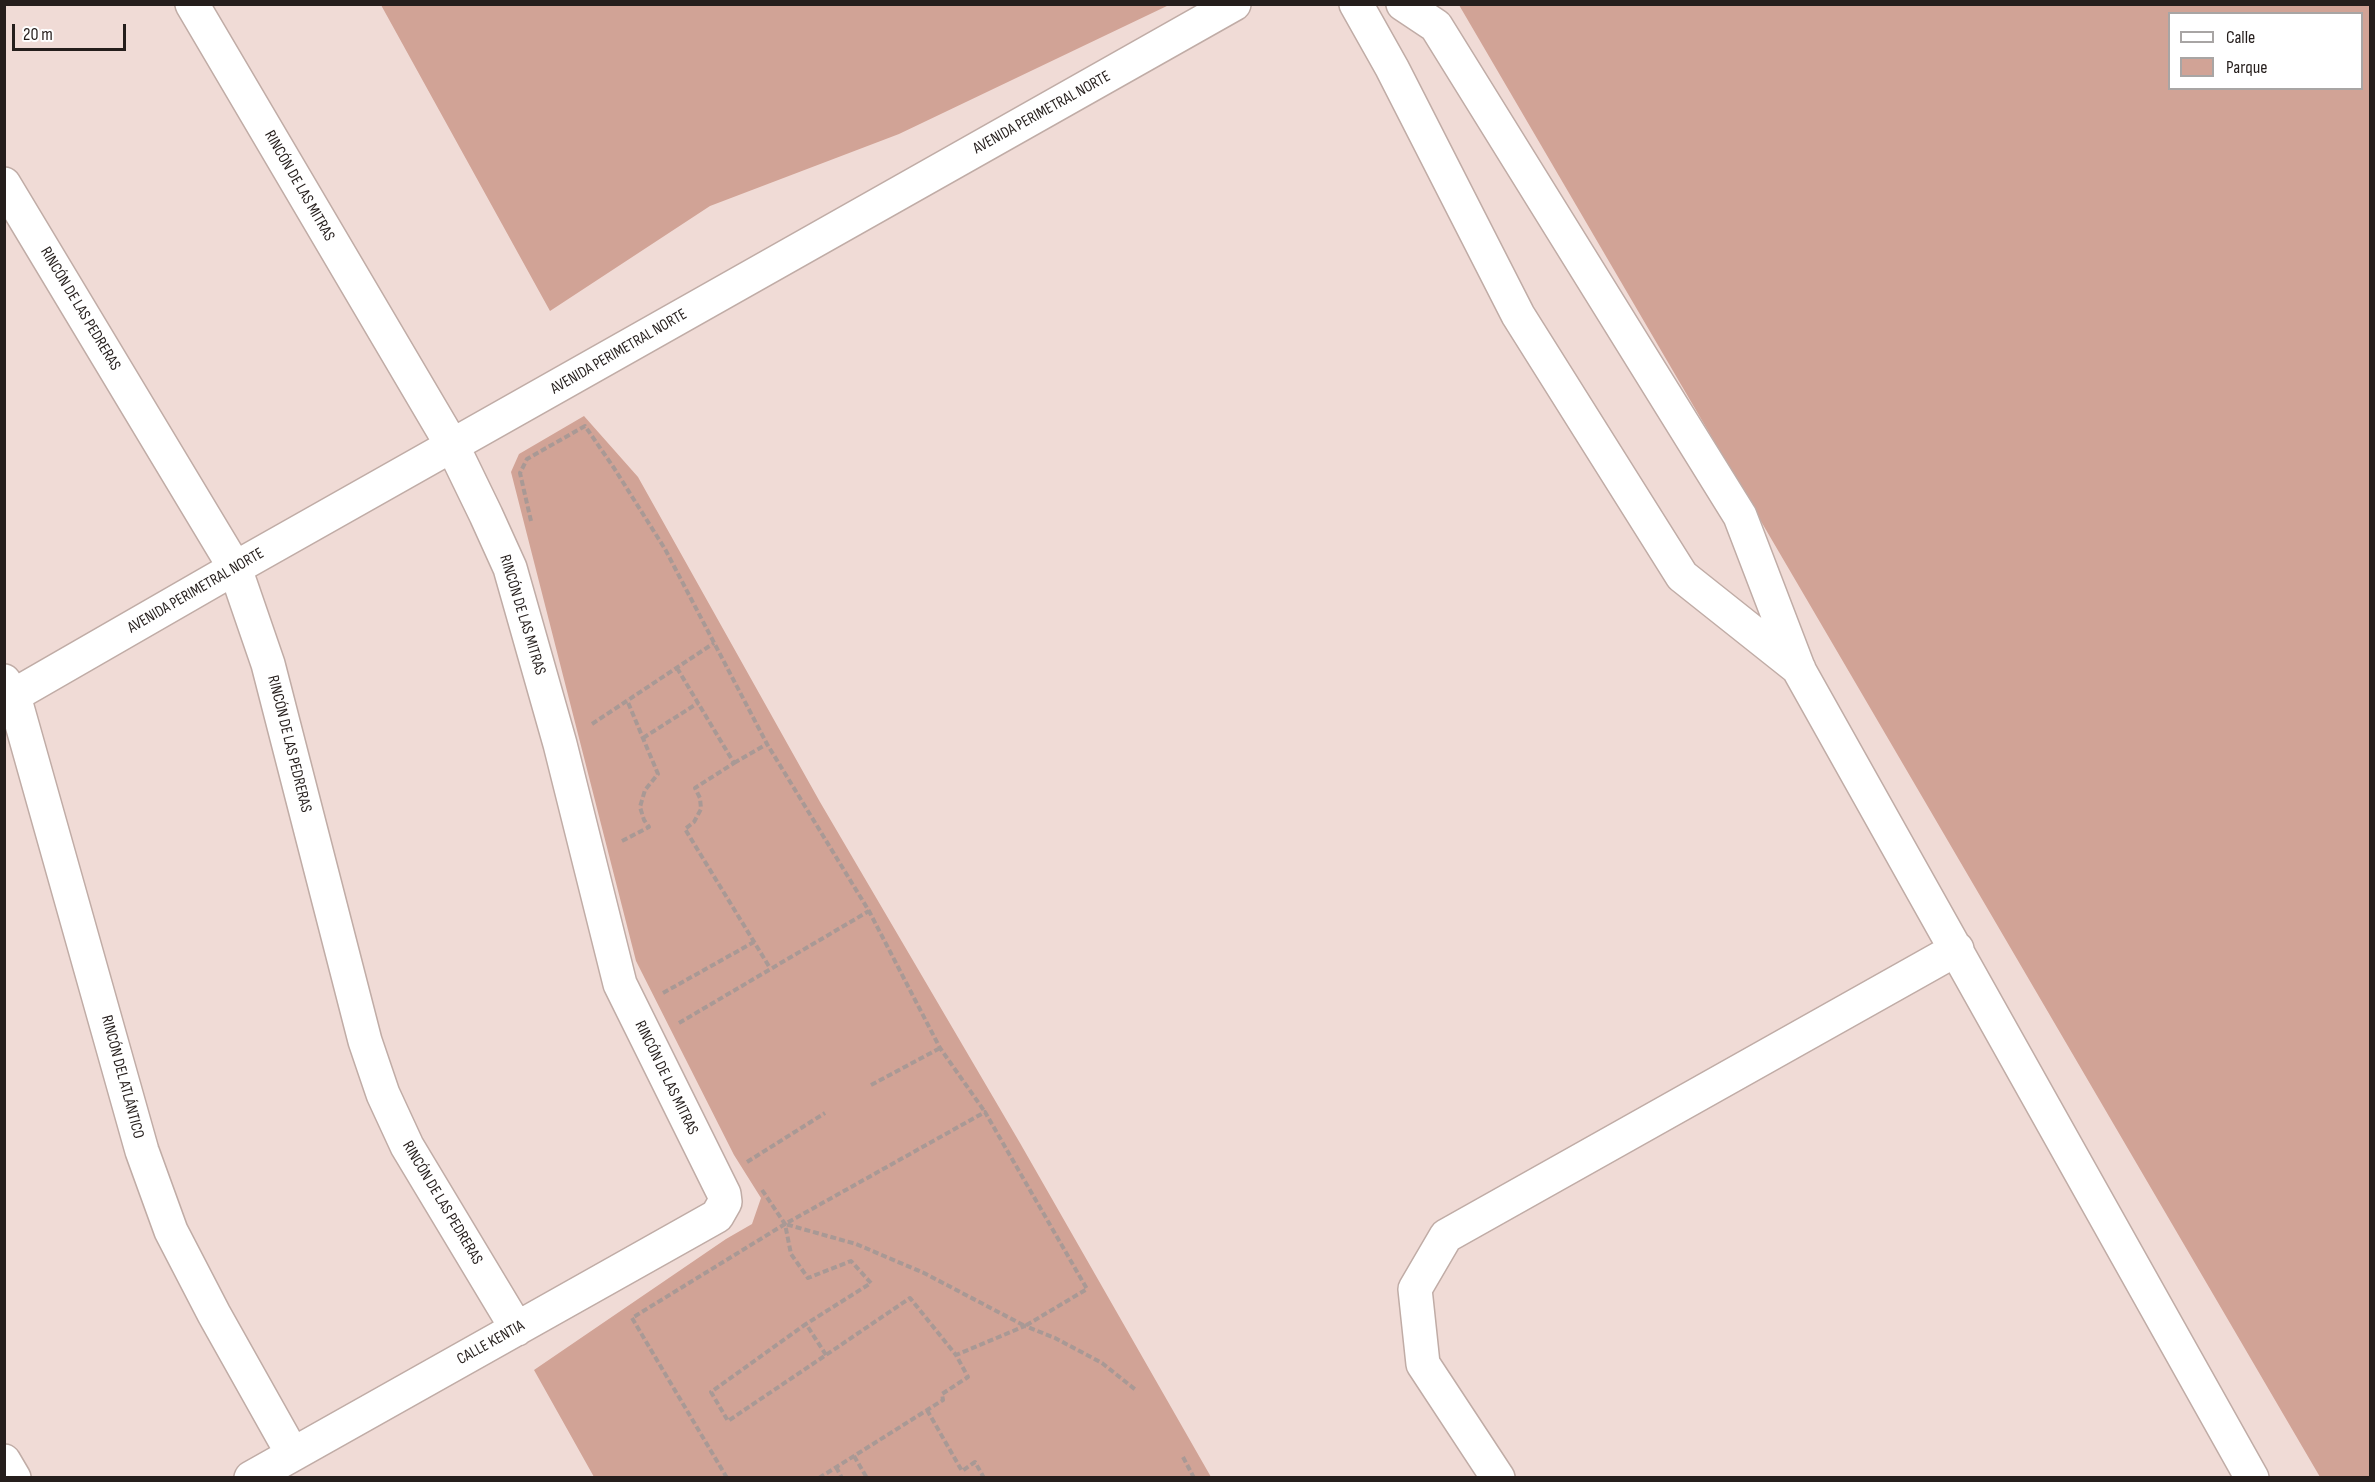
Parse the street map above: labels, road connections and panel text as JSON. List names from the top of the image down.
{
  "streets": {
    "street": [
      "AVENIDA PERIMETRAL NORTE",
      "RINCÓN DE LAS MITRAS",
      "RINCÓN DE LAS PEDRERAS",
      "RINCÓN DEL ATLÁNTICO",
      "CALLE KENTIA"
    ]
  },
  "crossings": [
    ["AVENIDA PERIMETRAL NORTE", "RINCÓN DE LAS MITRAS"],
    ["AVENIDA PERIMETRAL NORTE", "RINCÓN DE LAS PEDRERAS"],
    ["AVENIDA PERIMETRAL NORTE", "RINCÓN DEL ATLÁNTICO"],
    ["RINCÓN DE LAS MITRAS", "CALLE KENTIA"],
    ["RINCÓN DE LAS PEDRERAS", "CALLE KENTIA"],
    ["RINCÓN DEL ATLÁNTICO", "CALLE KENTIA"]
  ],
  "legend": ["Calle", "Parque"],
  "scale_bar": "20 m"
}
